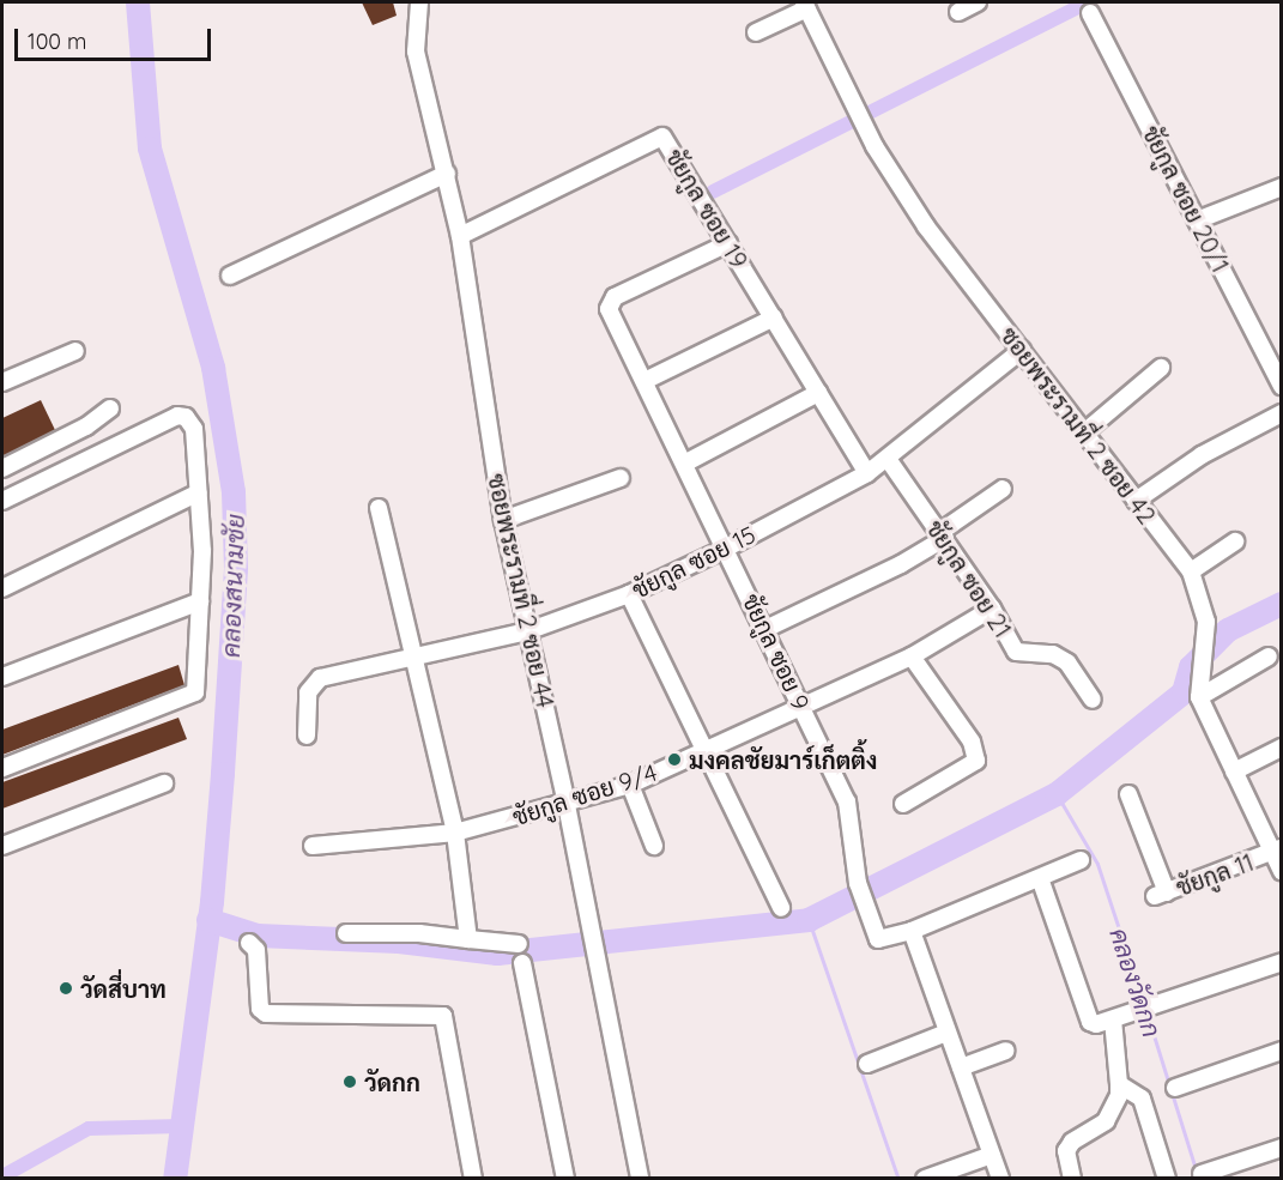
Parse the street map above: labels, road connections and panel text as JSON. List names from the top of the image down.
{
  "streets": {
    "street": [
      "ชัยกูล ซอย 20/1",
      "ชัยกูล ซอย 19",
      "ซอยพระรามที่ 2 ซอย 42",
      "ชัยกูล ซอย 15",
      "ชัยกูล ซอย 21",
      "ซอยพระรามที่ 2 ซอย 44",
      "ชัยกูล ซอย 9",
      "ชัยกูล ซอย 9/4",
      "ชัยกูล 11"
    ]
  },
  "crossings": [
    ["ชัยกูล ซอย 19", "ชัยกูล ซอย 15"],
    ["ชัยกูล ซอย 19", "ซอยพระรามที่ 2 ซอย 44"],
    ["ชัยกูล ซอย 19", "ชัยกูล ซอย 9"],
    ["ซอยพระรามที่ 2 ซอย 42", "ชัยกูล ซอย 15"],
    ["ซอยพระรามที่ 2 ซอย 42", "ชัยกูล 11"],
    ["ชัยกูล ซอย 15", "ชัยกูล ซอย 21"],
    ["ชัยกูล ซอย 15", "ซอยพระรามที่ 2 ซอย 44"],
    ["ชัยกูล ซอย 15", "ชัยกูล ซอย 9"],
    ["ชัยกูล ซอย 21", "ชัยกูล ซอย 9/4"],
    ["ซอยพระรามที่ 2 ซอย 44", "ชัยกูล ซอย 9/4"],
    ["ชัยกูล ซอย 9", "ชัยกูล ซอย 9/4"]
  ],
  "water": ["คลองสนามชัย", "คลองวัดกก"],
  "places": ["มงคลชัยมาร์เก็ตติ้ง", "วัดสี่บาท", "วัดกก"],
  "scale_bar": "100 m"
}
